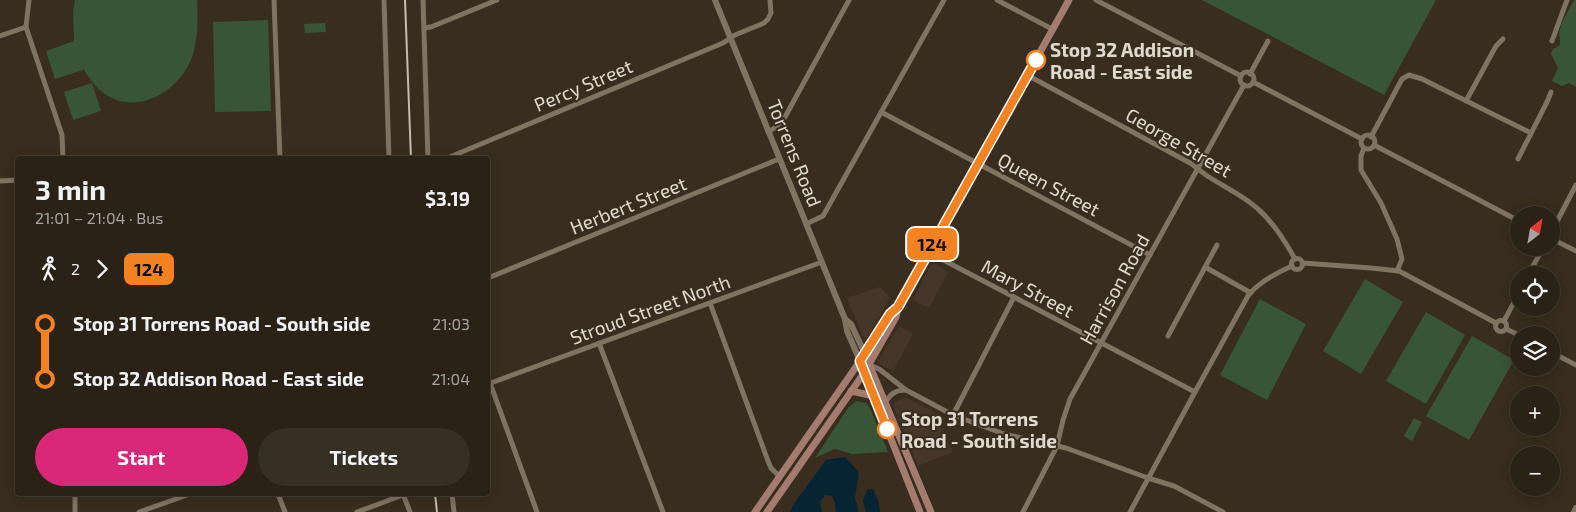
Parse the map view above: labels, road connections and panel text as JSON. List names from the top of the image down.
{
  "streets": {
    "main road": ["Torrens Road"],
    "street": [
      "Percy Street",
      "George Street",
      "Queen Street",
      "Herbert Street",
      "Mary Street",
      "Harrison Road",
      "Stroud Street North"
    ]
  },
  "crossings": [
    ["Percy Street", "Torrens Road"],
    ["George Street", "Harrison Road"],
    ["Torrens Road", "Herbert Street"],
    ["Torrens Road", "Stroud Street North"],
    ["Queen Street", "Harrison Road"],
    ["Mary Street", "Harrison Road"]
  ],
  "places": ["Stop 32 Addison Road - East side", "Stop 31 Torrens Road - South side"],
  "lines": ["bus line 124"],
  "north": "top right",
  "page": {
    "on_map": "124",
    "heading": ["3 min", "21:01 – 21:04 · Bus", "$3.19"],
    "map_buttons": ["+", "−"],
    "legs": ["2", "124"],
    "list": [
      {
        "name": "Stop 31 Torrens Road - South side",
        "value": "21:03"
      },
      {
        "name": "Stop 32 Addison Road - East side",
        "value": "21:04"
      }
    ],
    "buttons": ["Start", "Tickets"]
  }
}
